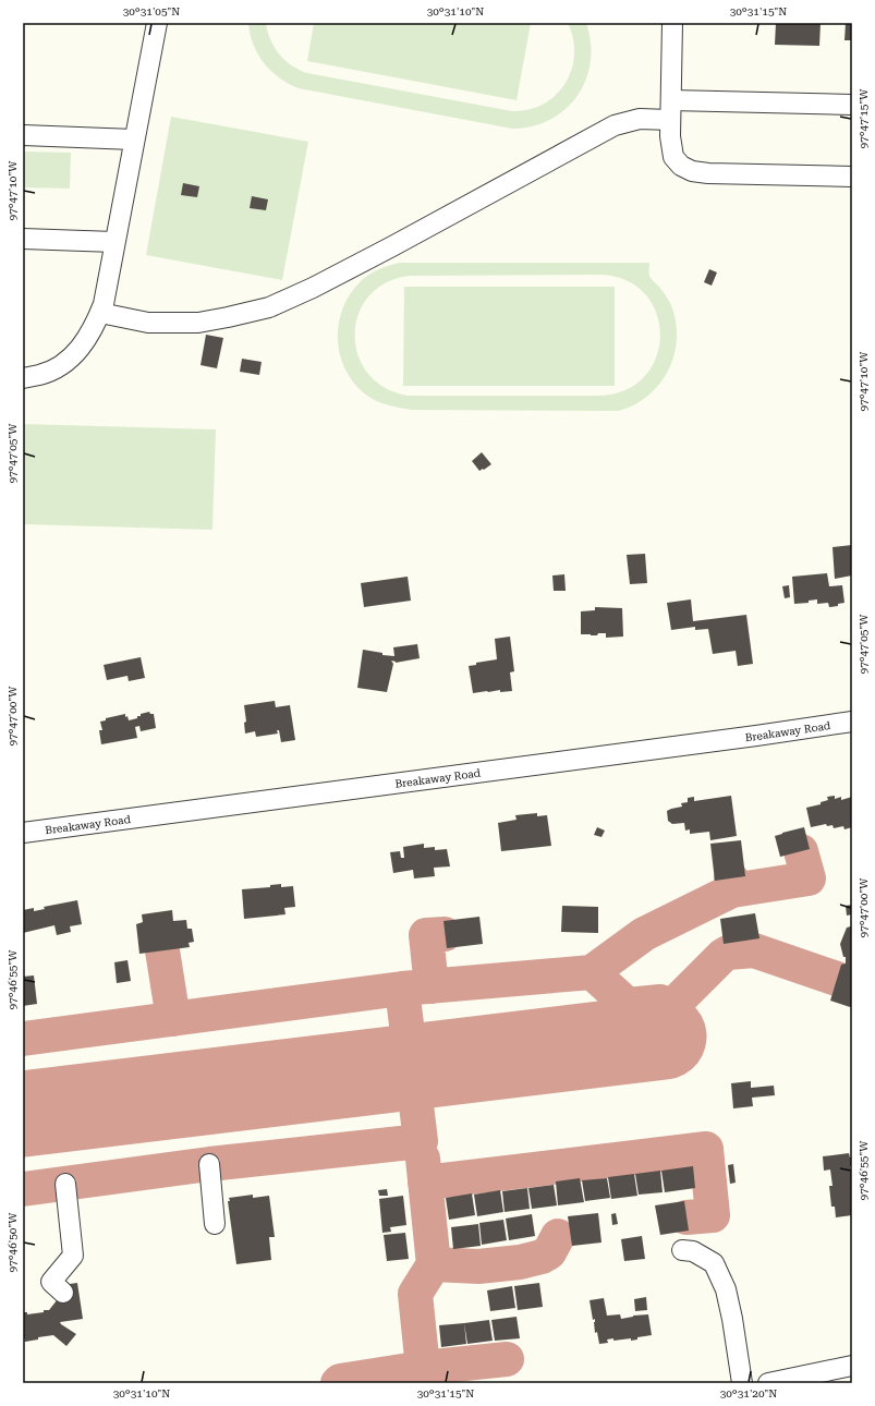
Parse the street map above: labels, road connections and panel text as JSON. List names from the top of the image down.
{
  "streets": {
    "street": ["Breakaway Road"]
  },
  "coordinates": [
    "30°31'05\"N",
    "30°31'10\"N",
    "30°31'15\"N",
    "97°47'15\"W",
    "97°47'10\"W",
    "97°47'05\"W",
    "97°47'00\"W",
    "97°46'55\"W",
    "97°46'50\"W",
    "30°31'20\"N"
  ]
}
